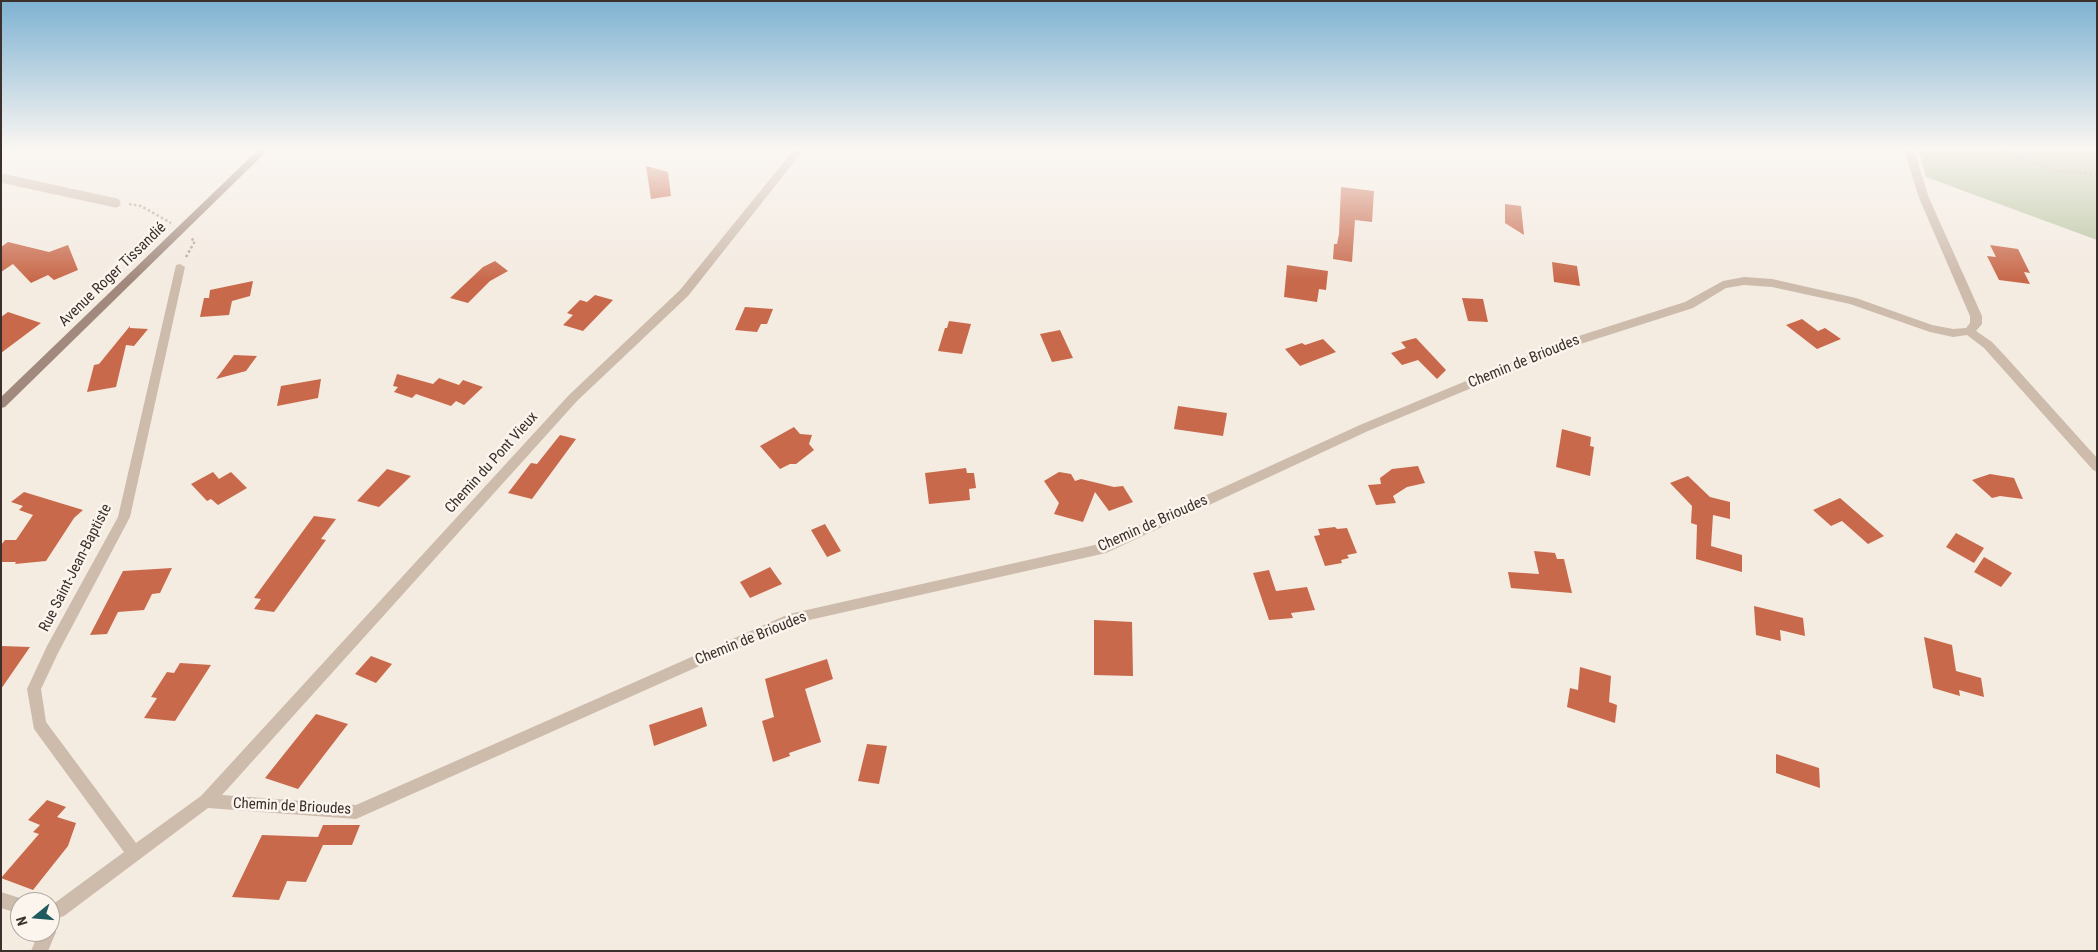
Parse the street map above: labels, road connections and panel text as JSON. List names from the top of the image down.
{
  "streets": {
    "main road": ["Avenue Roger Tissandié"],
    "street": ["Chemin de Brioudes", "Chemin du Pont Vieux", "Rue Saint-Jean-Baptiste"]
  },
  "crossings": [
    ["Chemin de Brioudes", "Chemin du Pont Vieux"]
  ],
  "north": "left"
}
